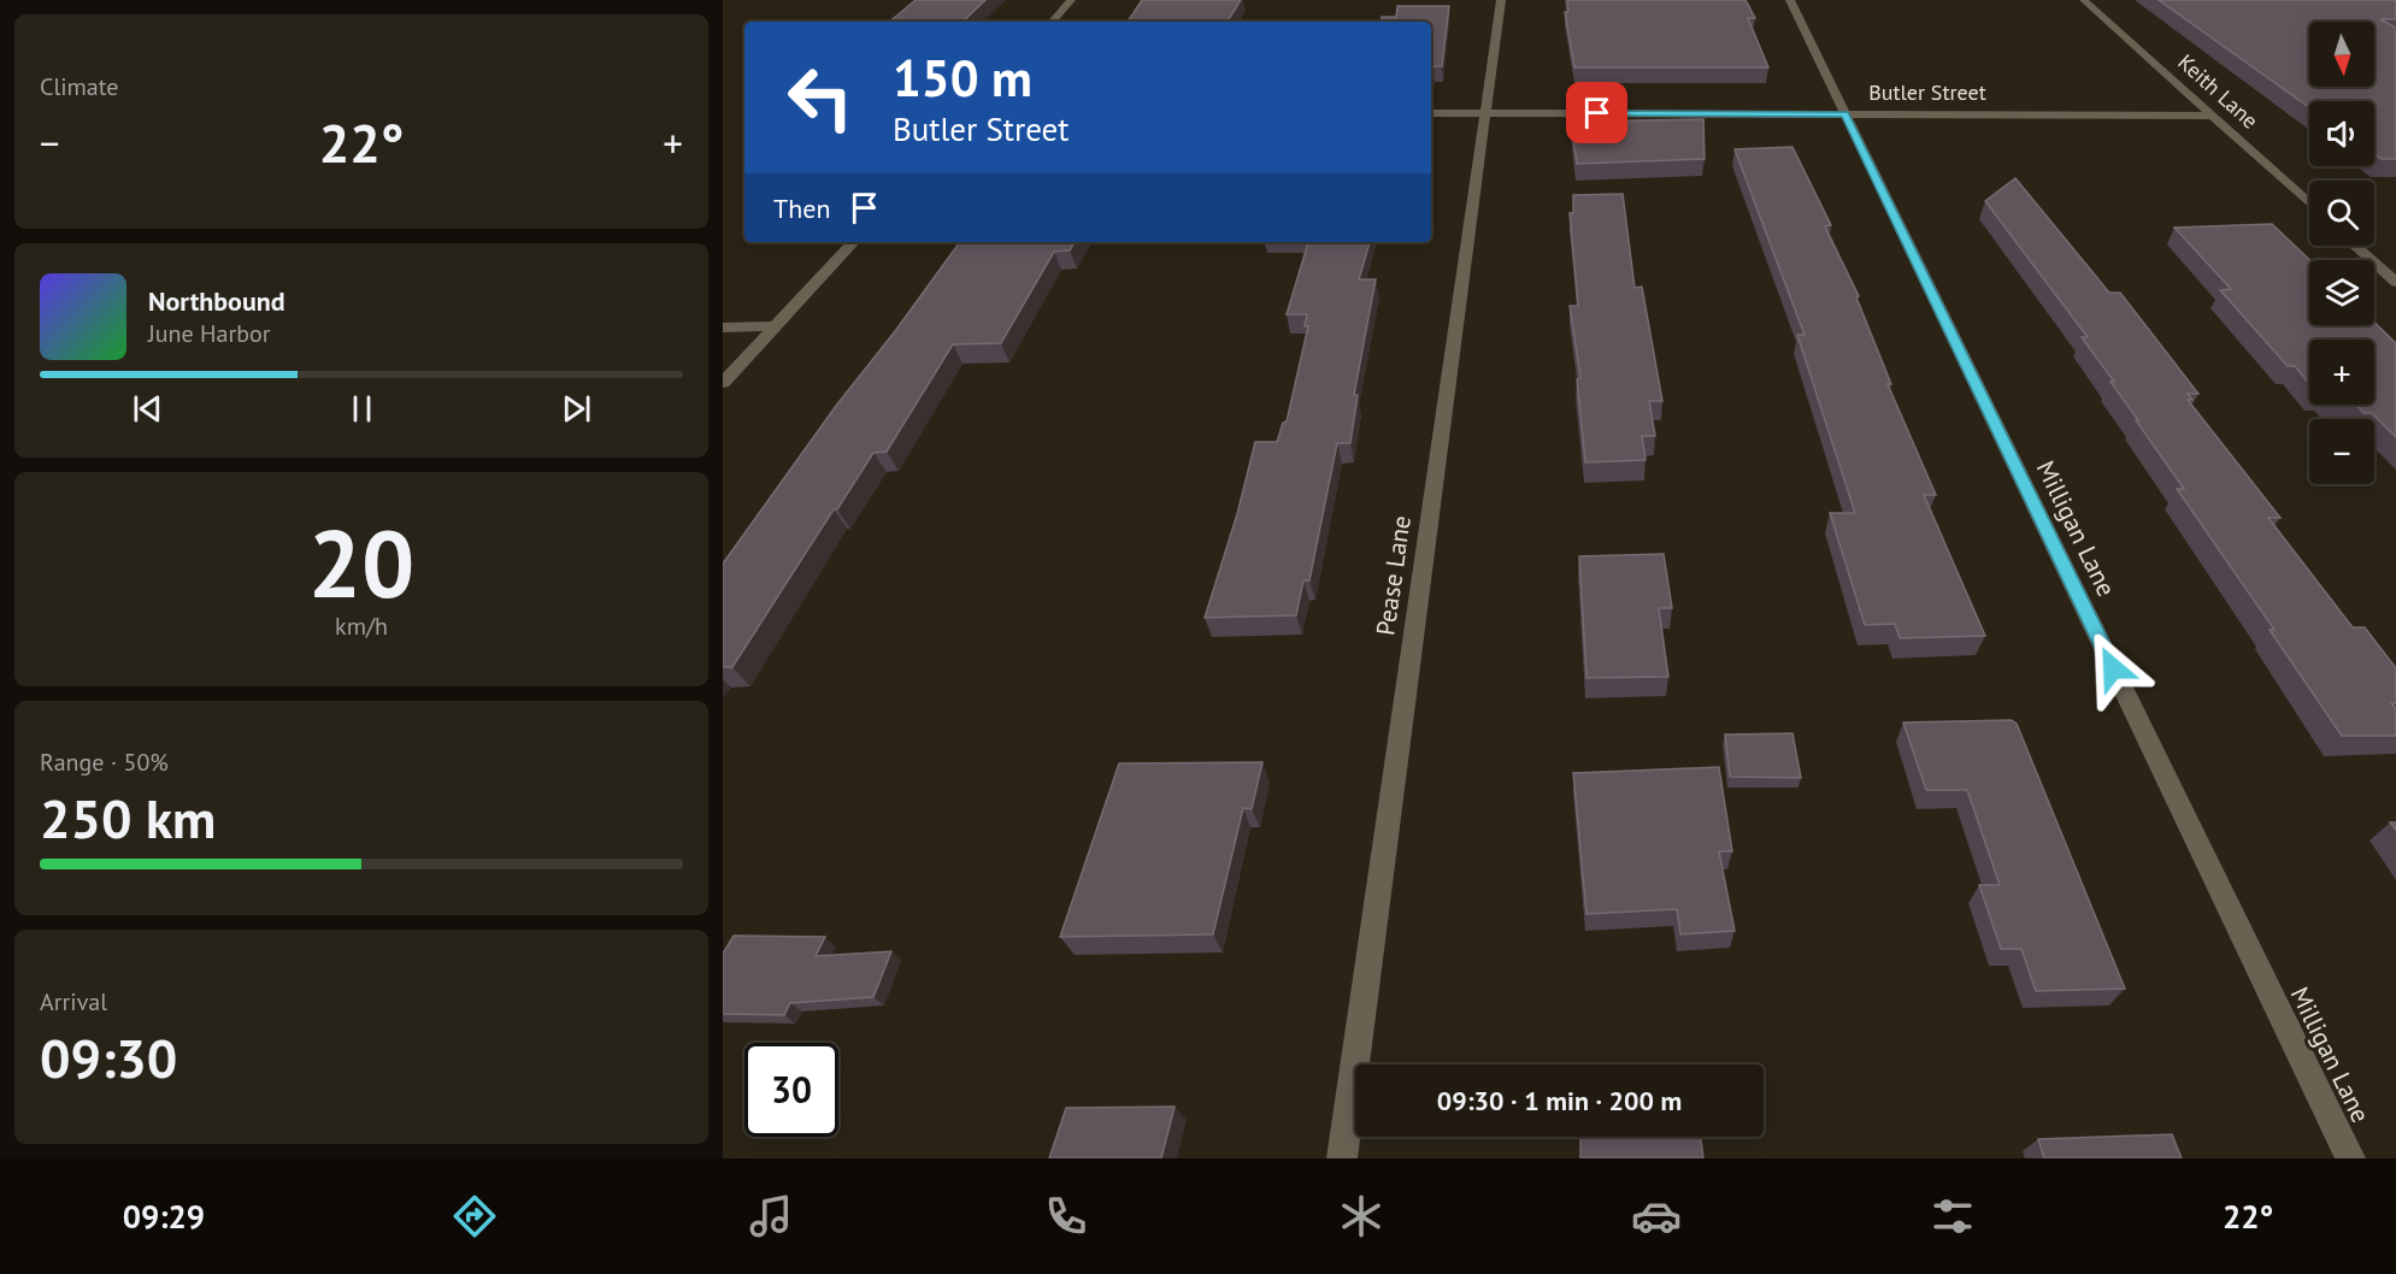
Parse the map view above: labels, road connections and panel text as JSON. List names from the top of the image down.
{
  "streets": {
    "street": [
      "Keith Lane",
      "Butler Street",
      "Milligan Lane",
      "Pease Lane"
    ]
  },
  "crossings": [
    ["Keith Lane", "Butler Street"],
    ["Butler Street", "Milligan Lane"],
    ["Butler Street", "Pease Lane"]
  ],
  "north": "bottom",
  "page": {
    "tile": [
      "Climate",
      ["20", "km/h"],
      ["Range · 50%", "250 km"],
      ["Arrival", "09:30"]
    ],
    "map_buttons": ["+", "−"],
    "turn": ["150 m", "Butler Street"],
    "heat": ["−", "22°", "+"],
    "then": "Then",
    "song": ["Northbound", "June Harbor"],
    "limit": "30",
    "trip": "09:30 · 1 min · 200 m",
    "tabs": ["09:29", "22°"]
  }
}
